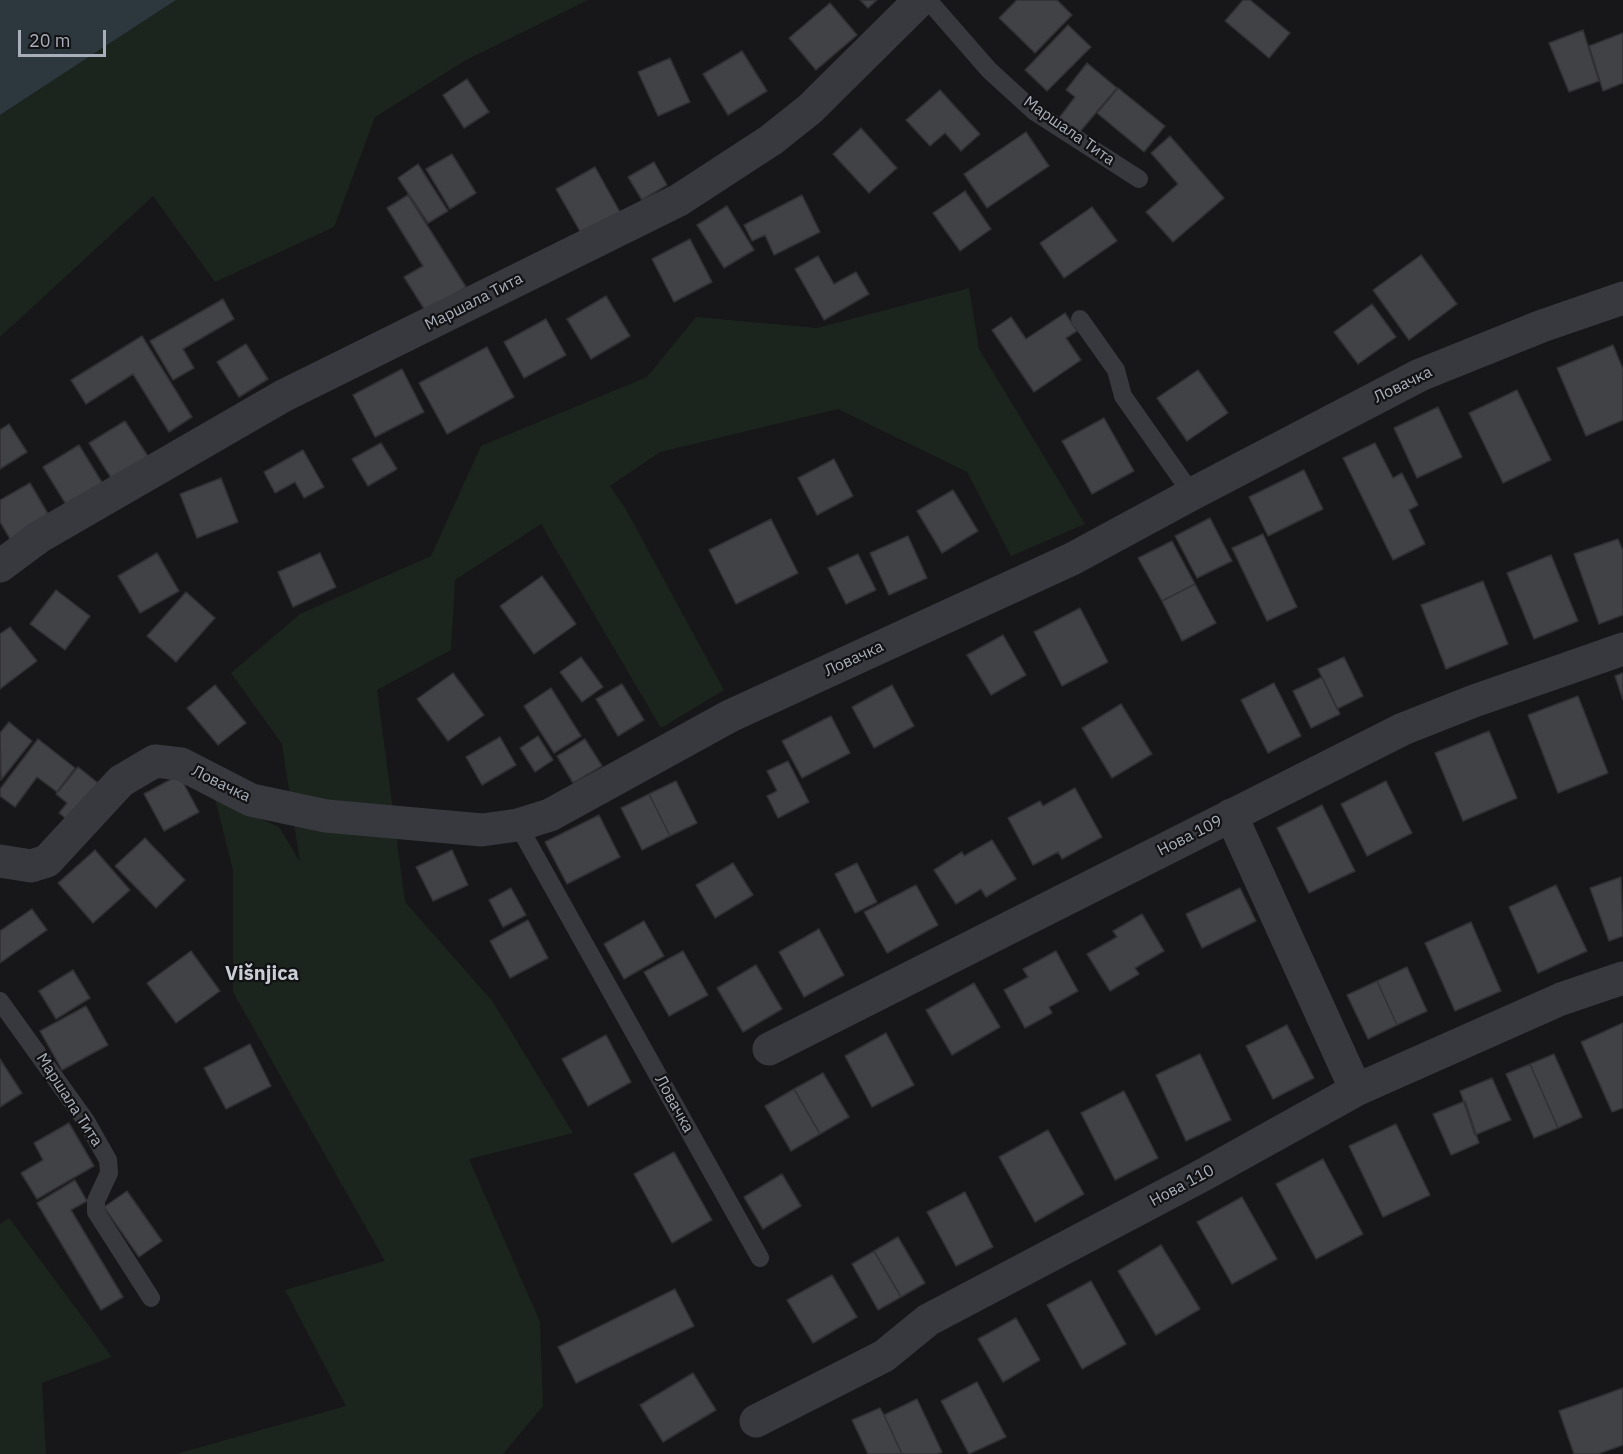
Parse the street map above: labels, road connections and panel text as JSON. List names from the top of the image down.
{
  "streets": {
    "street": [
      "Маршала Тита",
      "Ловачка",
      "Нова 109",
      "Нова 110"
    ]
  },
  "districts": ["Višnjica"],
  "scale_bar": "20 m"
}
